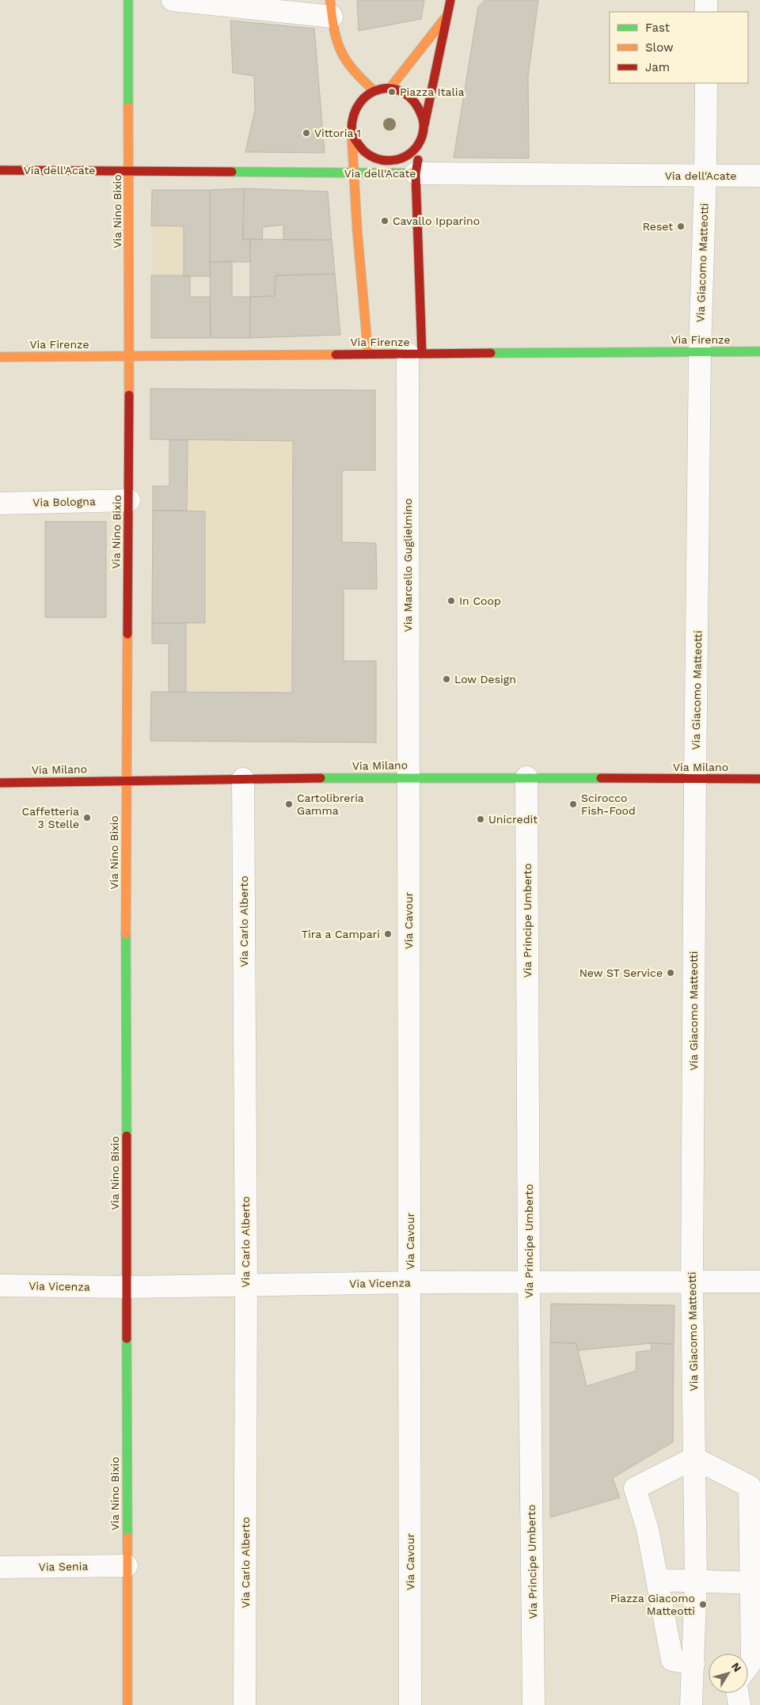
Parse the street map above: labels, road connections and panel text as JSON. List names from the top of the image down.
{
  "streets": {
    "street": [
      "Via dell'Acate",
      "Via Nino Bixio",
      "Via Giacomo Matteotti",
      "Via Firenze",
      "Via Bologna",
      "Via Marcello Guglielmino",
      "Via Milano",
      "Via Cavour",
      "Via Principe Umberto",
      "Via Carlo Alberto",
      "Via Vicenza",
      "Via Senia"
    ]
  },
  "crossings": [
    ["Via dell'Acate", "Via Nino Bixio"],
    ["Via dell'Acate", "Via Giacomo Matteotti"],
    ["Via dell'Acate", "Via Marcello Guglielmino"],
    ["Via Nino Bixio", "Via Firenze"],
    ["Via Nino Bixio", "Via Bologna"],
    ["Via Nino Bixio", "Via Milano"],
    ["Via Nino Bixio", "Via Vicenza"],
    ["Via Nino Bixio", "Via Senia"],
    ["Via Giacomo Matteotti", "Via Firenze"],
    ["Via Giacomo Matteotti", "Via Milano"],
    ["Via Giacomo Matteotti", "Via Vicenza"],
    ["Via Firenze", "Via Marcello Guglielmino"],
    ["Via Marcello Guglielmino", "Via Milano"],
    ["Via Marcello Guglielmino", "Via Cavour"],
    ["Via Milano", "Via Cavour"],
    ["Via Milano", "Via Principe Umberto"],
    ["Via Milano", "Via Carlo Alberto"],
    ["Via Cavour", "Via Vicenza"],
    ["Via Principe Umberto", "Via Vicenza"],
    ["Via Carlo Alberto", "Via Vicenza"]
  ],
  "places": [
    "Piazza Italia",
    "Vittoria 1",
    "Cavallo Ipparino",
    "Reset",
    "In Coop",
    "Low Design",
    "Cartolibreria Gamma",
    "Scirocco Fish-Food",
    "Caffetteria 3 Stelle",
    "Unicredit",
    "Tira a Campari",
    "New ST Service",
    "Piazza Giacomo Matteotti"
  ],
  "legend": ["Fast", "Slow", "Jam"],
  "north": "top right"
}
